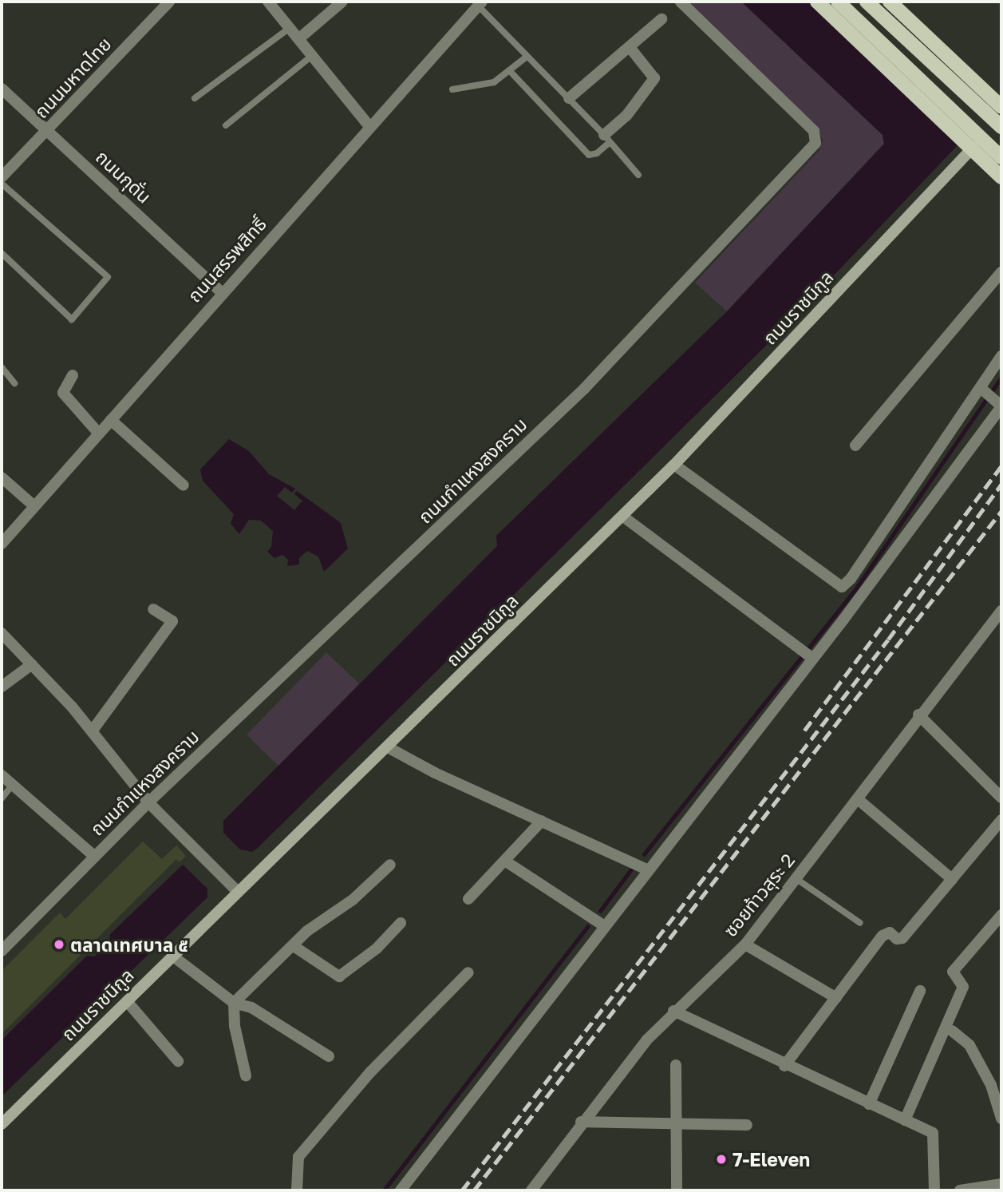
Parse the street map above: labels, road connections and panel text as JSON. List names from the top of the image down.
{
  "streets": {
    "main road": ["ถนนราชนิกูล"],
    "street": [
      "ถนนมหาดไทย",
      "ถนนกุดั่น",
      "ถนนสรรพสิทธิ์",
      "ถนนกำแหงสงคราม",
      "ซอยท้าวสุระ 2"
    ]
  },
  "crossings": [
    ["ถนนมหาดไทย", "ถนนกุดั่น"],
    ["ถนนกุดั่น", "ถนนสรรพสิทธิ์"]
  ],
  "places": ["ตลาดเทศบาล ๕", "7-Eleven"]
}
